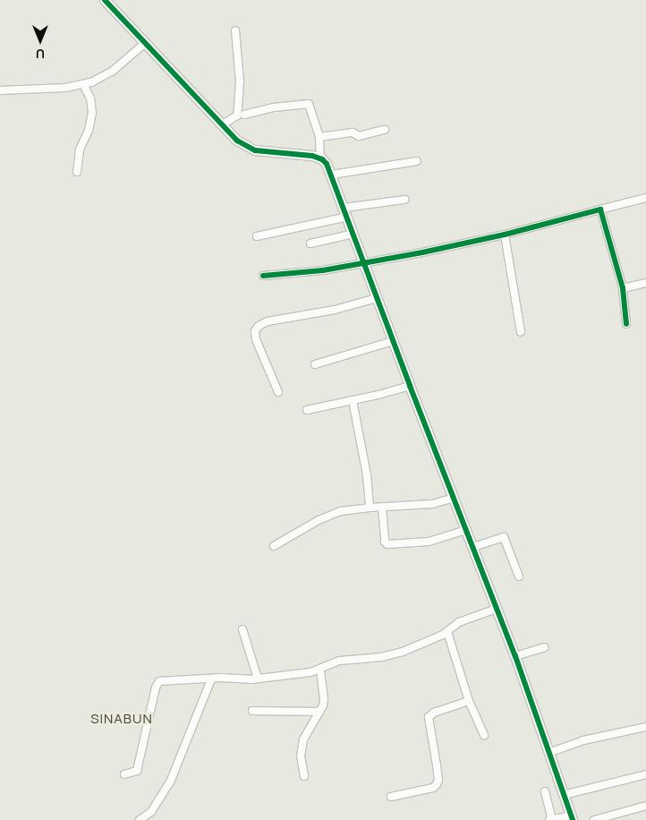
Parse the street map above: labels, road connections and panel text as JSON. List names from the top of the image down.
{
  "districts": ["SINABUN"],
  "north": "bottom"
}
